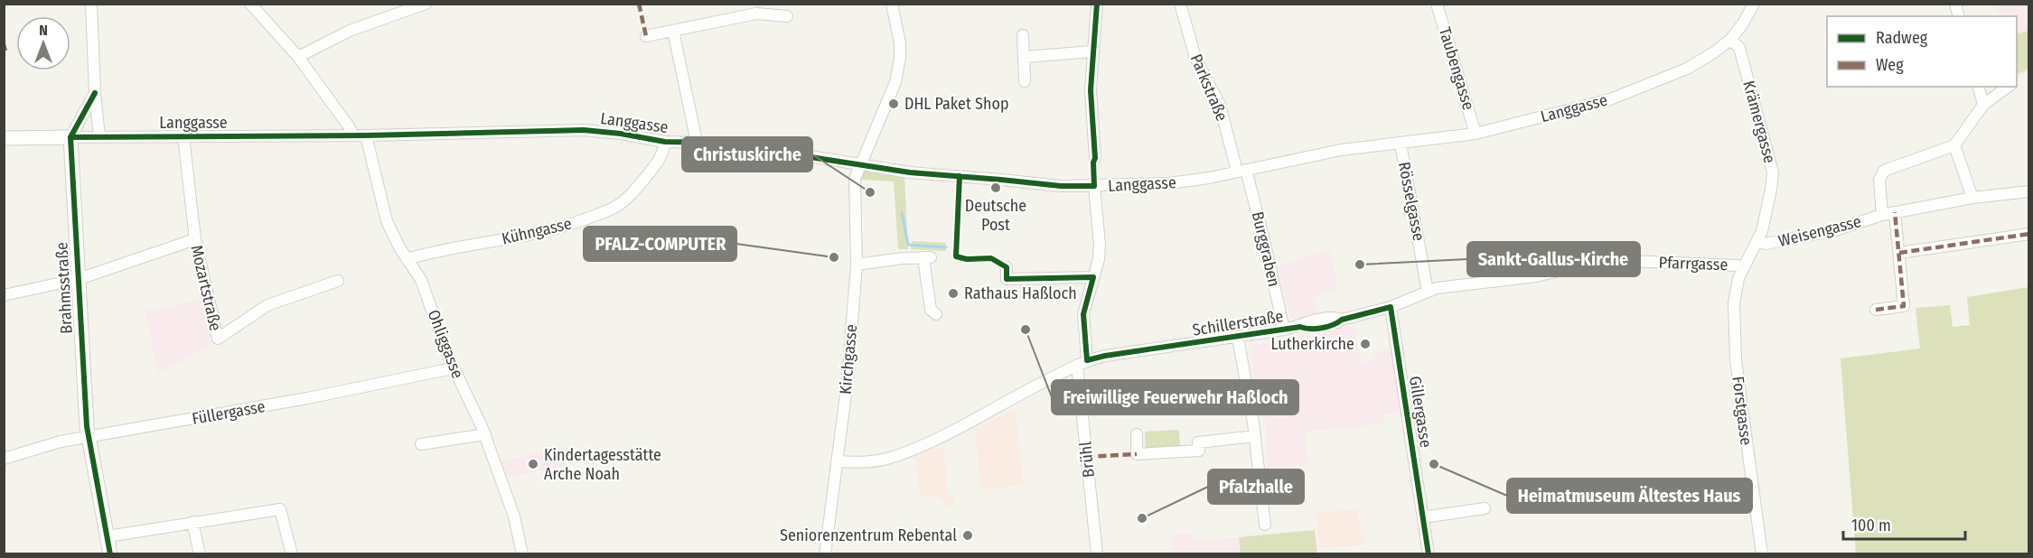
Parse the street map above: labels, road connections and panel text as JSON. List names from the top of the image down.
{
  "streets": {
    "main road": ["Brahmsstraße"],
    "street": [
      "Taubengasse",
      "Parkstraße",
      "Langgasse",
      "Krämergasse",
      "Rösselgasse",
      "Kühngasse",
      "Weisengasse",
      "Burggraben",
      "Pfarrgasse",
      "Mozartstraße",
      "Schillerstraße",
      "Ohliggasse",
      "Kirchgasse",
      "Forstgasse",
      "Gillergasse",
      "Füllergasse",
      "Brühl"
    ]
  },
  "crossings": [
    ["Taubengasse", "Langgasse"],
    ["Parkstraße", "Langgasse"],
    ["Parkstraße", "Burggraben"],
    ["Langgasse", "Krämergasse"],
    ["Langgasse", "Rösselgasse"],
    ["Langgasse", "Kühngasse"],
    ["Langgasse", "Burggraben"],
    ["Langgasse", "Brahmsstraße"],
    ["Langgasse", "Mozartstraße"],
    ["Langgasse", "Ohliggasse"],
    ["Langgasse", "Kirchgasse"],
    ["Langgasse", "Brühl"],
    ["Krämergasse", "Weisengasse"],
    ["Krämergasse", "Pfarrgasse"],
    ["Krämergasse", "Forstgasse"],
    ["Rösselgasse", "Pfarrgasse"],
    ["Kühngasse", "Ohliggasse"],
    ["Burggraben", "Schillerstraße"],
    ["Pfarrgasse", "Schillerstraße"],
    ["Pfarrgasse", "Forstgasse"],
    ["Pfarrgasse", "Gillergasse"],
    ["Brahmsstraße", "Füllergasse"],
    ["Schillerstraße", "Kirchgasse"],
    ["Schillerstraße", "Gillergasse"],
    ["Schillerstraße", "Brühl"],
    ["Ohliggasse", "Füllergasse"]
  ],
  "places": [
    "DHL Paket Shop",
    "Deutsche Post",
    "Christuskirche",
    "PFALZ-COMPUTER",
    "Sankt-Gallus-Kirche",
    "Rathaus Haßloch",
    "Freiwillige Feuerwehr Haßloch",
    "Lutherkirche",
    "Kindertagesstätte Arche Noah",
    "Heimatmuseum Ältestes Haus",
    "Pfalzhalle",
    "Seniorenzentrum Rebental"
  ],
  "legend": ["Radweg", "Weg"],
  "scale_bar": "100 m",
  "north": "top"
}
